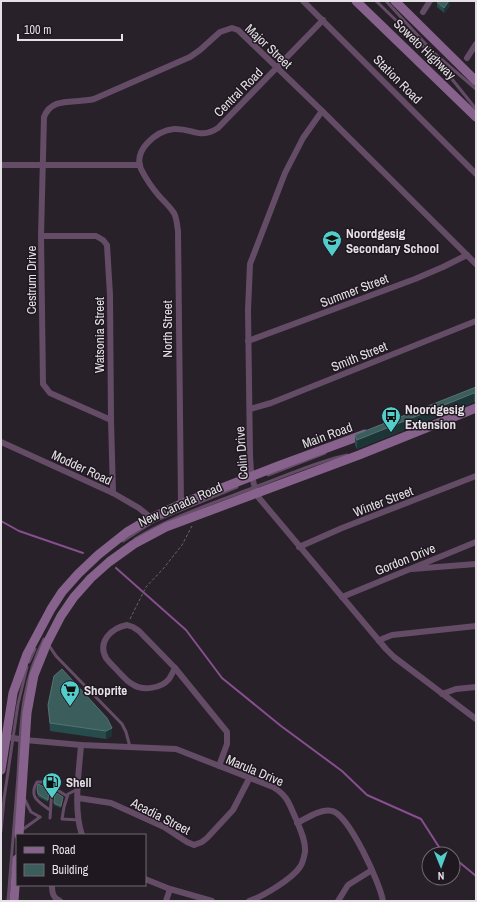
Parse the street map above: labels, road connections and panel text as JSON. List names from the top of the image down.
{
  "streets": {
    "main road": ["Soweto Highway", "Main Road", "New Canada Road"],
    "street": [
      "Major Street",
      "Station Road",
      "Central Road",
      "Cestrum Drive",
      "Summer Street",
      "North Street",
      "Watsonia Street",
      "Smith Street",
      "Colin Drive",
      "Modder Road",
      "Winter Street",
      "Gordon Drive",
      "Marula Drive",
      "Acadia Street"
    ]
  },
  "crossings": [
    ["Major Street", "Central Road"],
    ["Major Street", "Cestrum Drive"],
    ["Major Street", "Summer Street"],
    ["Major Street", "Colin Drive"],
    ["Station Road", "Central Road"],
    ["Central Road", "North Street"],
    ["Cestrum Drive", "Watsonia Street"],
    ["Summer Street", "Colin Drive"],
    ["North Street", "New Canada Road"],
    ["Watsonia Street", "Modder Road"],
    ["Smith Street", "Colin Drive"],
    ["Main Road", "Colin Drive"],
    ["Main Road", "New Canada Road"],
    ["Colin Drive", "Winter Street"],
    ["Colin Drive", "New Canada Road"],
    ["Colin Drive", "Gordon Drive"],
    ["Modder Road", "New Canada Road"],
    ["New Canada Road", "Marula Drive"],
    ["Marula Drive", "Acadia Street"]
  ],
  "places": {
    "school or university": ["Noordgesig Secondary School"],
    "bus stop": ["Noordgesig Extension"],
    "supermarket": ["Shoprite"],
    "fuel station": ["Shell"]
  },
  "legend": ["Road", "Building"],
  "scale_bar": "100 m",
  "north": "bottom"
}
